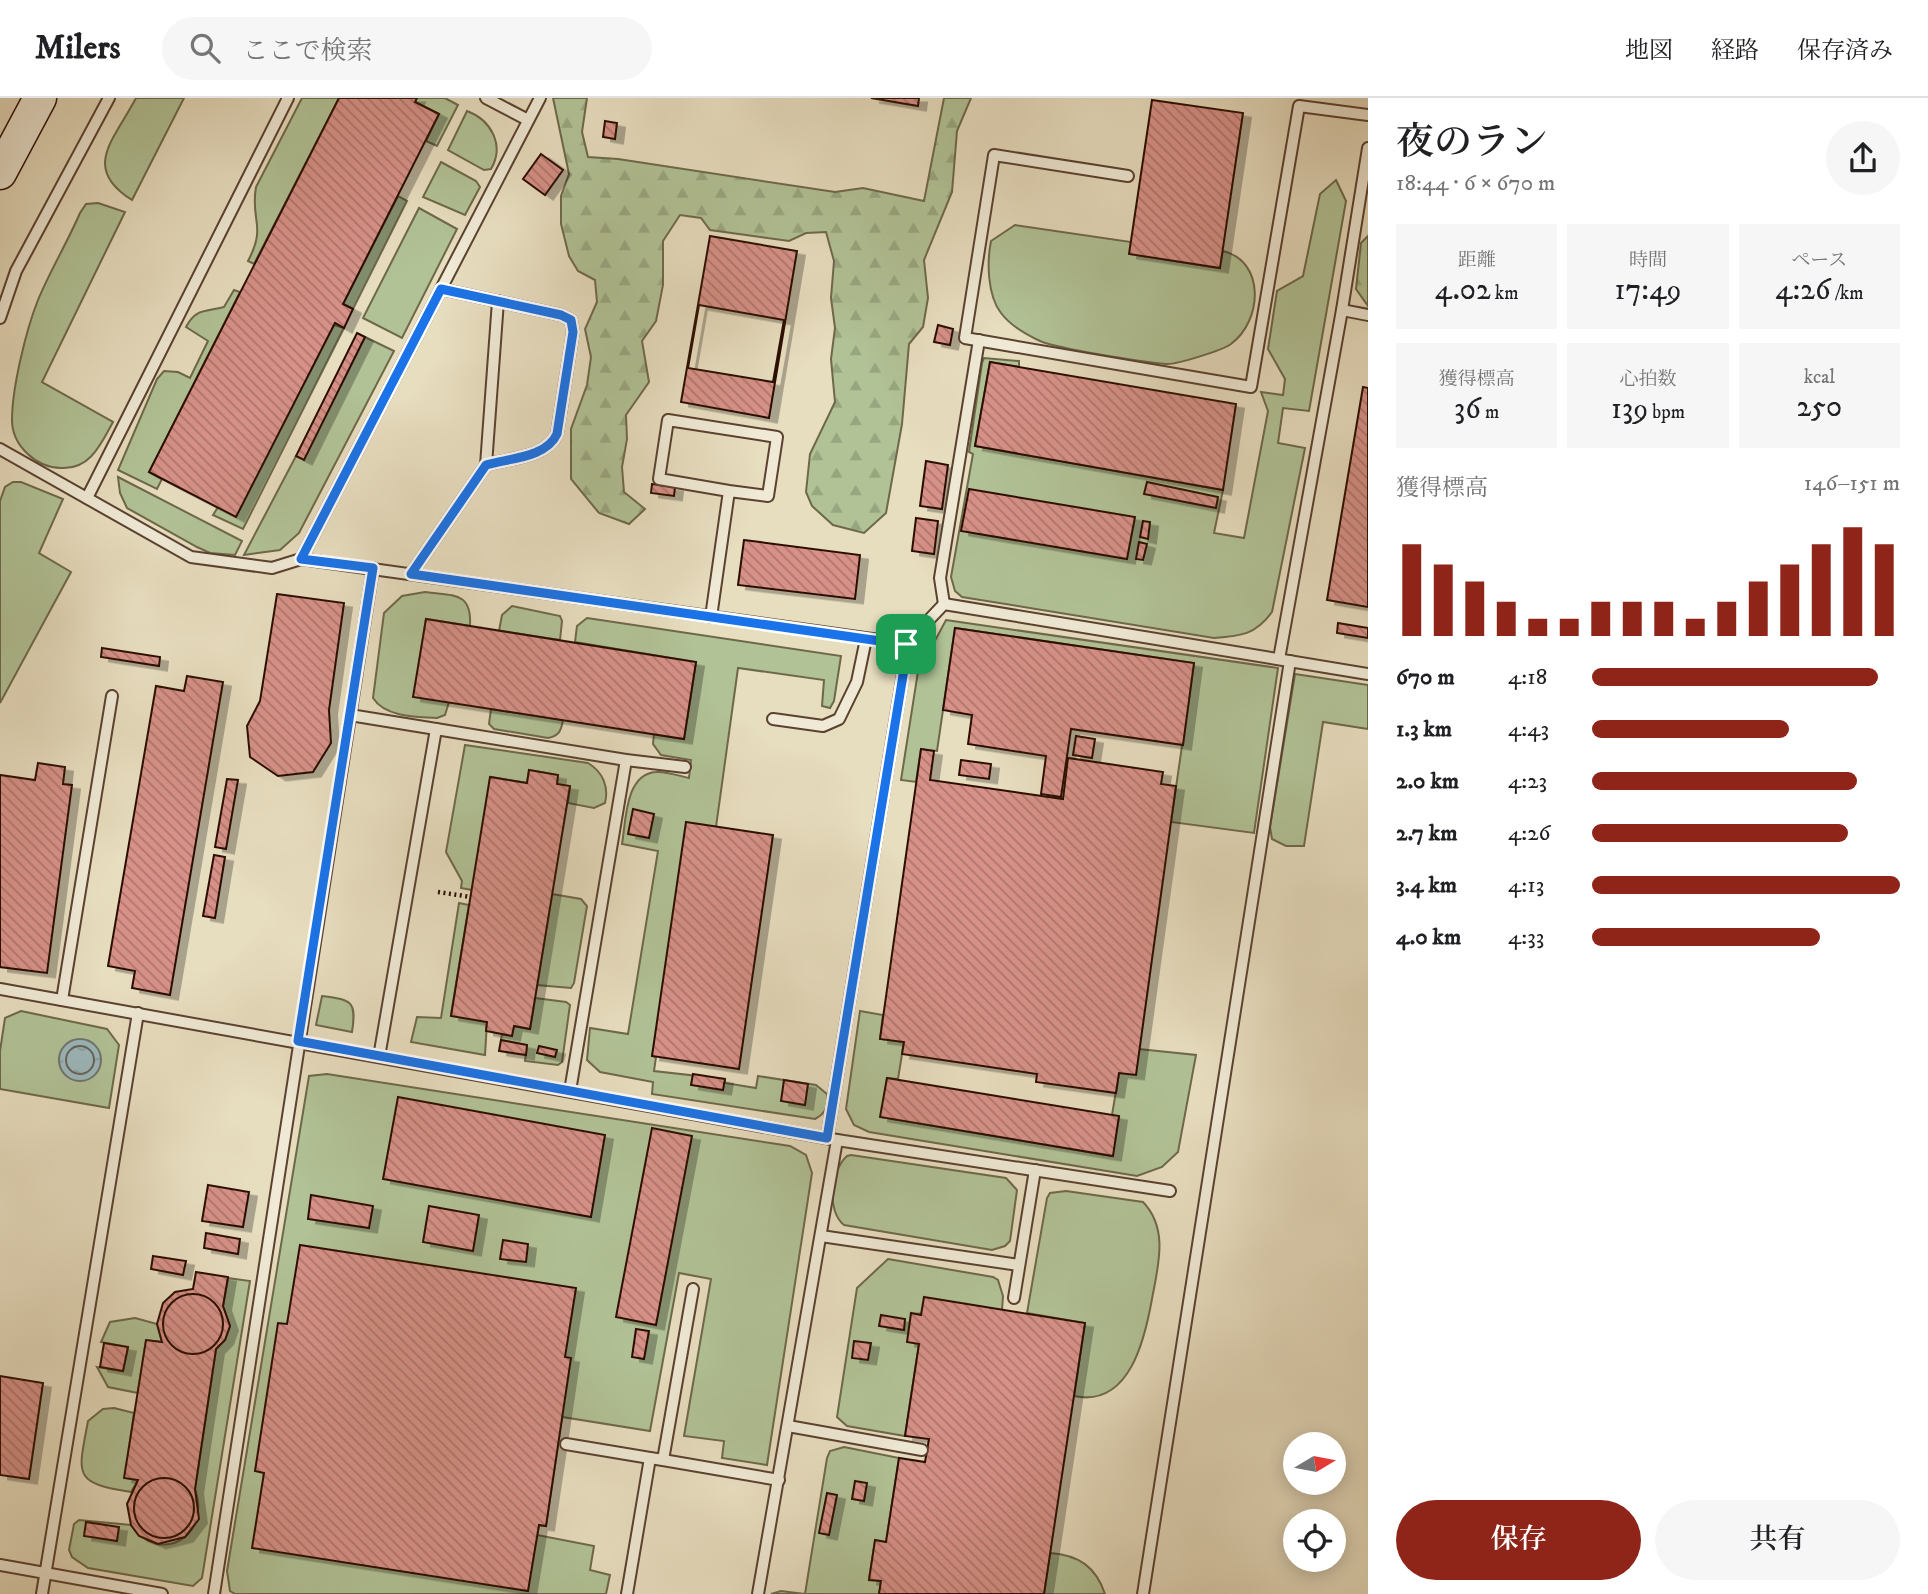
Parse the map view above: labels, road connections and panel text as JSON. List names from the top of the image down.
{
  "north": "right",
  "page": {
    "header": "Milers",
    "search": "ここで検索",
    "nav": ["地図", "経路", "保存済み"],
    "heading": ["夜のラン", "18:44 · 6 × 670 m"],
    "stats": [
      ["距離", "4.02 km"],
      ["時間", "17:49"],
      ["ペース", "4:26 /km"],
      ["獲得標高", "36 m"],
      ["心拍数", "139 bpm"],
      ["kcal", "250"]
    ],
    "chart": ["獲得標高", "146–151 m"],
    "list": [
      {
        "name": "670 m",
        "note": "4:18"
      },
      {
        "name": "1.3 km",
        "note": "4:43"
      },
      {
        "name": "2.0 km",
        "note": "4:23"
      },
      {
        "name": "2.7 km",
        "note": "4:26"
      },
      {
        "name": "3.4 km",
        "note": "4:13"
      },
      {
        "name": "4.0 km",
        "note": "4:33"
      }
    ],
    "buttons": ["保存", "共有"]
  }
}
